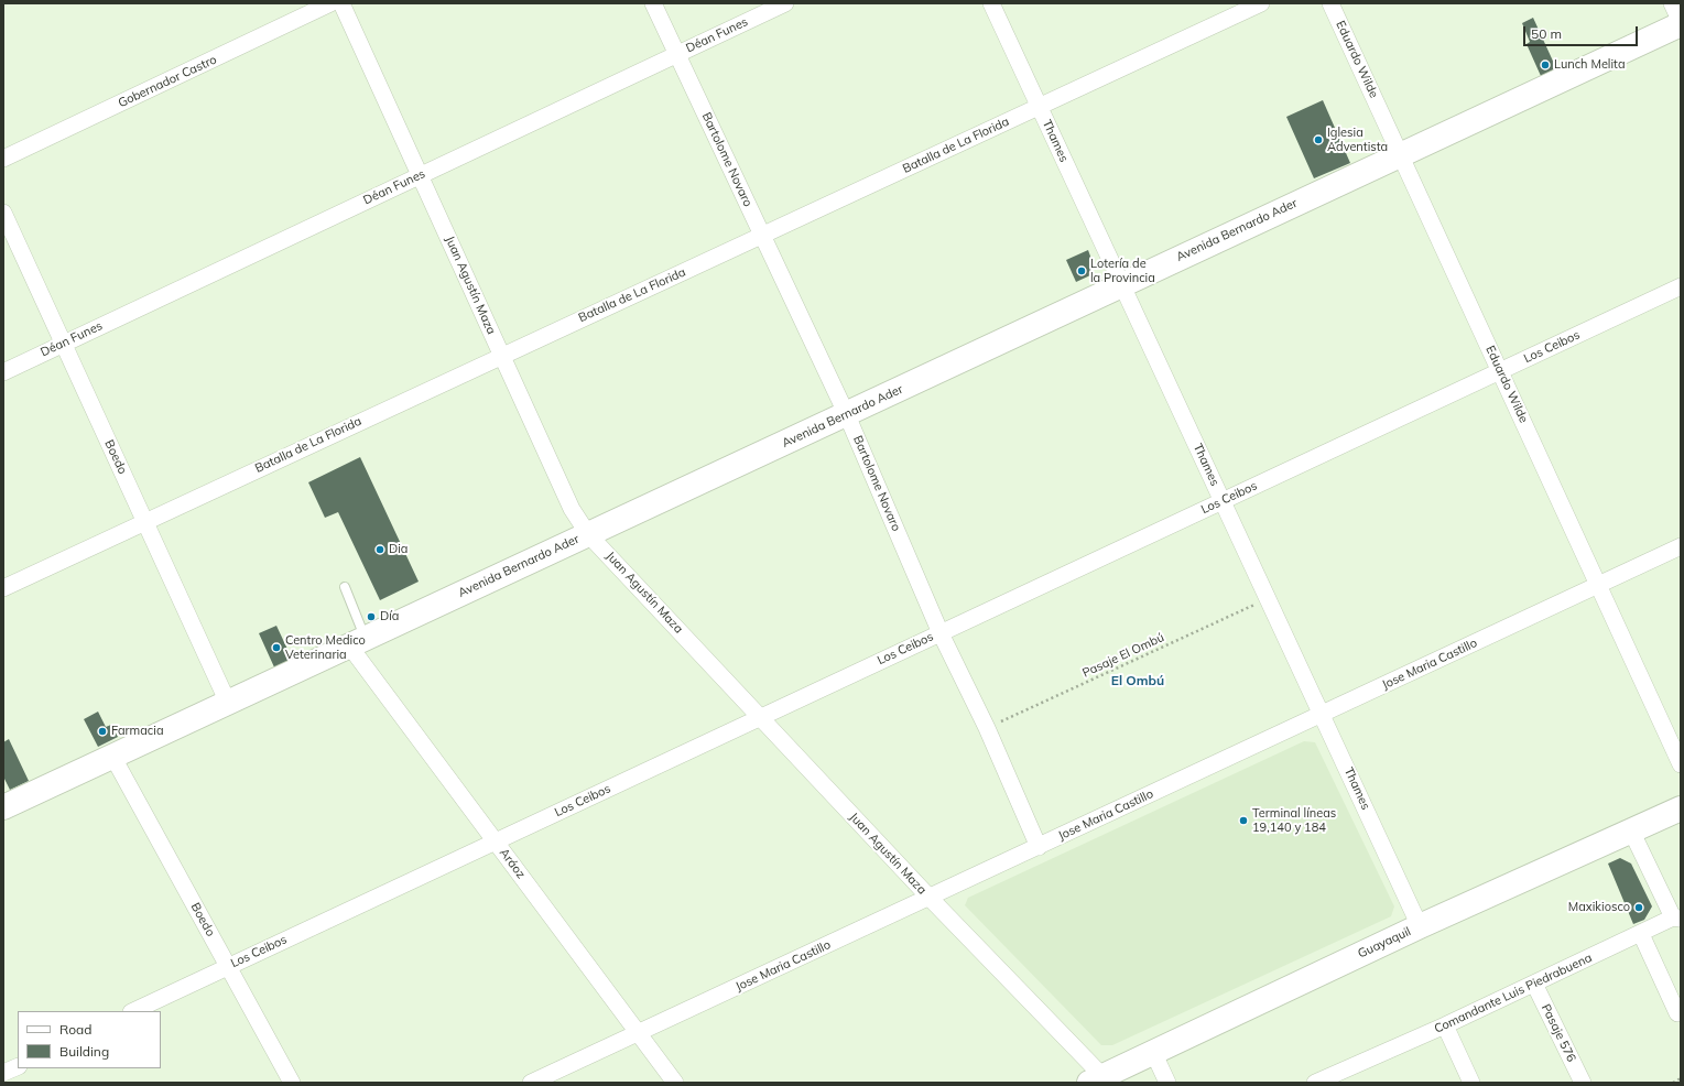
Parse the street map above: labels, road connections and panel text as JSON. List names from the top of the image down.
{
  "streets": {
    "main road": ["Avenida Bernardo Ader", "Guayaquil"],
    "street": [
      "Déan Funes",
      "Eduardo Wilde",
      "Gobernador Castro",
      "Thames",
      "Batalla de La Florida",
      "Bartolome Novaro",
      "Juan Agustín Maza",
      "Los Ceibos",
      "Boedo",
      "Jose Maria Castillo",
      "Aráoz",
      "Comandante Luis Piedrabuena",
      "Pasaje 576"
    ],
    "path": ["Pasaje El Ombú"]
  },
  "crossings": [
    ["Déan Funes", "Bartolome Novaro"],
    ["Déan Funes", "Juan Agustín Maza"],
    ["Déan Funes", "Boedo"],
    ["Eduardo Wilde", "Avenida Bernardo Ader"],
    ["Eduardo Wilde", "Los Ceibos"],
    ["Eduardo Wilde", "Jose Maria Castillo"],
    ["Thames", "Batalla de La Florida"],
    ["Thames", "Avenida Bernardo Ader"],
    ["Thames", "Los Ceibos"],
    ["Thames", "Pasaje El Ombú"],
    ["Thames", "Jose Maria Castillo"],
    ["Thames", "Guayaquil"],
    ["Batalla de La Florida", "Bartolome Novaro"],
    ["Batalla de La Florida", "Juan Agustín Maza"],
    ["Batalla de La Florida", "Boedo"],
    ["Bartolome Novaro", "Avenida Bernardo Ader"],
    ["Bartolome Novaro", "Los Ceibos"],
    ["Bartolome Novaro", "Pasaje El Ombú"],
    ["Bartolome Novaro", "Jose Maria Castillo"],
    ["Avenida Bernardo Ader", "Juan Agustín Maza"],
    ["Avenida Bernardo Ader", "Boedo"],
    ["Avenida Bernardo Ader", "Aráoz"],
    ["Juan Agustín Maza", "Los Ceibos"],
    ["Juan Agustín Maza", "Jose Maria Castillo"],
    ["Juan Agustín Maza", "Guayaquil"],
    ["Los Ceibos", "Boedo"],
    ["Los Ceibos", "Aráoz"],
    ["Jose Maria Castillo", "Aráoz"],
    ["Comandante Luis Piedrabuena", "Pasaje 576"]
  ],
  "districts": ["El Ombú"],
  "places": [
    "Lunch Melita",
    "Iglesia Adventista",
    "Lotería de la Provincia",
    "Dia",
    "Día",
    "Centro Medico Veterinaria",
    "Farmacia",
    "Terminal líneas 19,140 y 184",
    "Maxikiosco"
  ],
  "legend": ["Road", "Building"],
  "scale_bar": "50 m"
}
